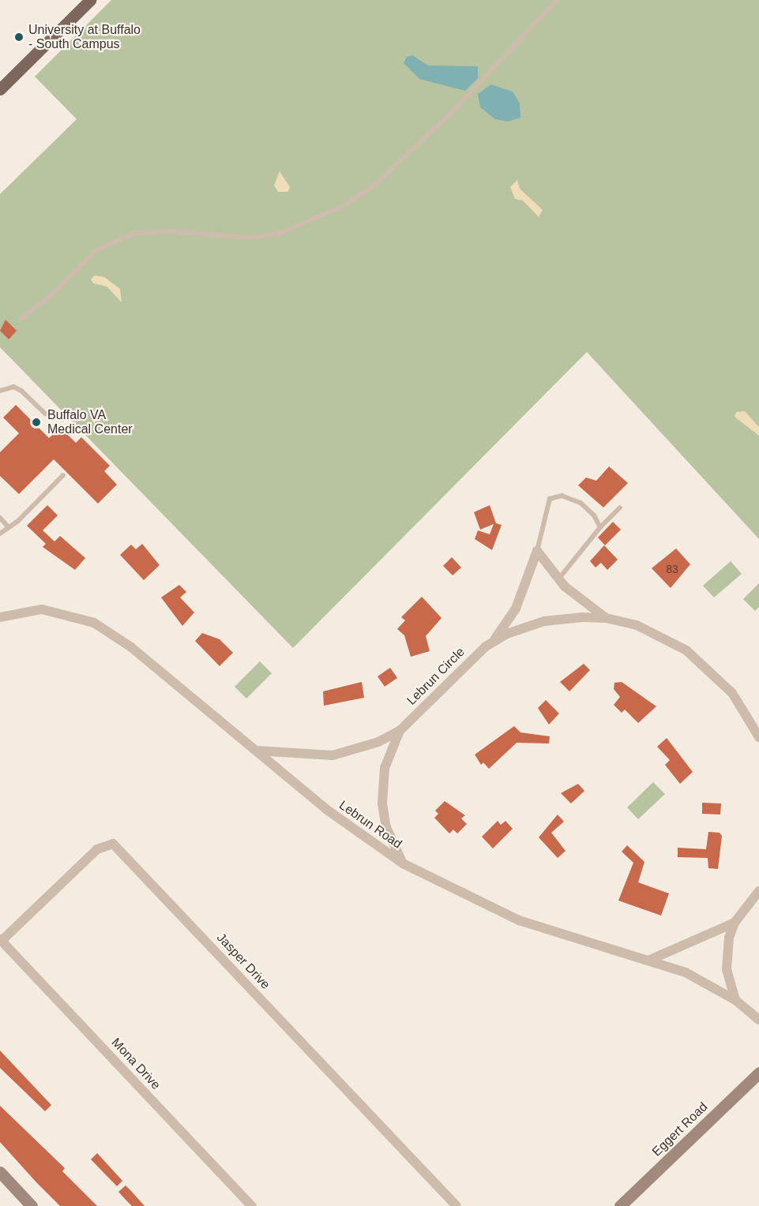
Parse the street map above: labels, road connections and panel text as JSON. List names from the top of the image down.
{
  "streets": {
    "street": [
      "Lebrun Circle",
      "Lebrun Road",
      "Jasper Drive",
      "Mona Drive",
      "Eggert Road"
    ]
  },
  "crossings": [
    ["Lebrun Circle", "Lebrun Road"],
    ["Jasper Drive", "Mona Drive"]
  ],
  "places": ["University at Buffalo - South Campus", "Buffalo VA Medical Center"],
  "house_numbers": ["83"]
}
